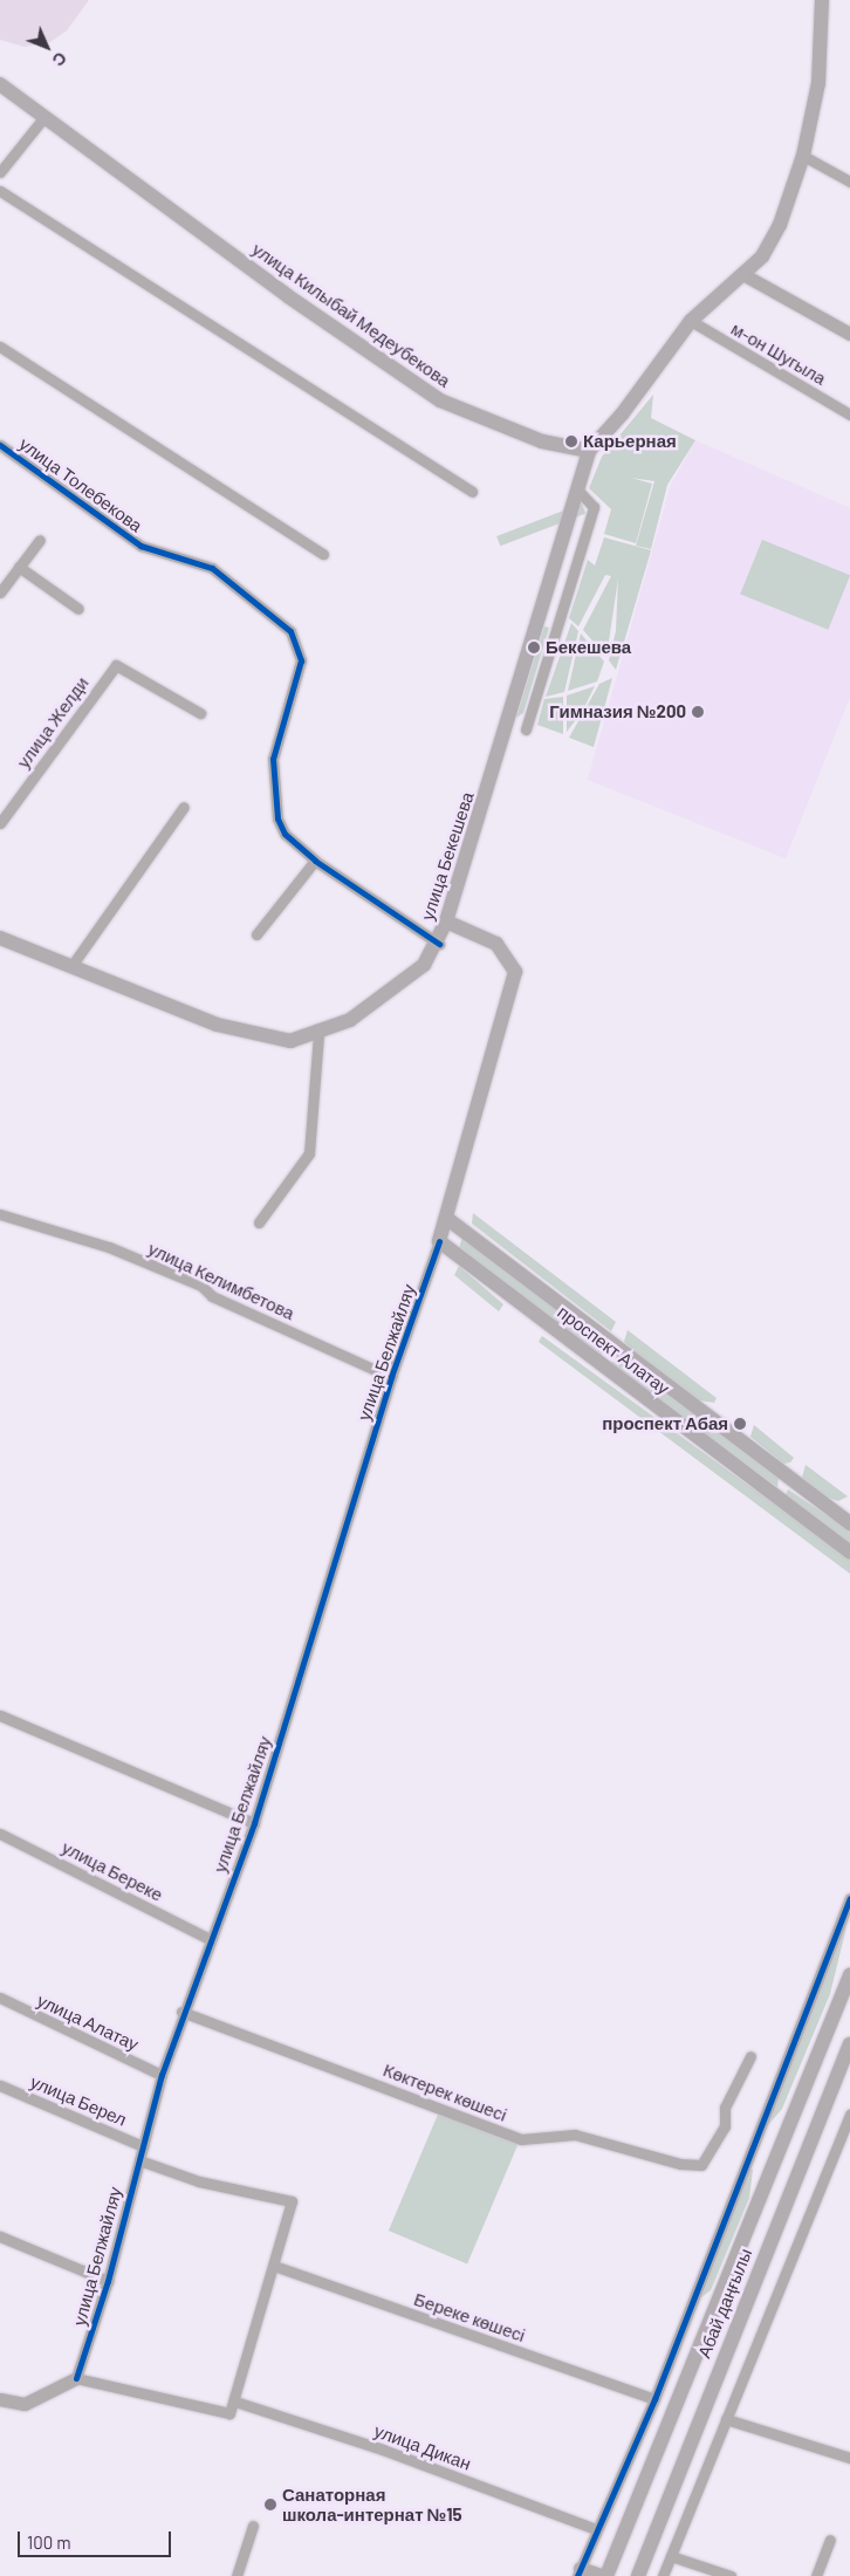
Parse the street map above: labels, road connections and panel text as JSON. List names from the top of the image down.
{
  "streets": {
    "main road": [
      "улица Килыбай Медеубекова",
      "улица Бекешева",
      "проспект Алатау",
      "улица Белжайляу",
      "Абай даңғылы"
    ],
    "street": [
      "м-он Шугыла",
      "улица Толебекова",
      "улица Желди",
      "улица Келимбетова",
      "улица Береке",
      "улица Алатау",
      "Көктерек көшесі",
      "улица Берел",
      "Береке көшесі",
      "улица Дикан"
    ]
  },
  "crossings": [
    ["улица Килыбай Медеубекова", "улица Бекешева"],
    ["улица Бекешева", "улица Белжайляу"],
    ["улица Келимбетова", "улица Белжайляу"],
    ["проспект Алатау", "улица Белжайляу"],
    ["улица Белжайляу", "улица Береке"],
    ["улица Белжайляу", "улица Алатау"],
    ["улица Белжайляу", "Көктерек көшесі"],
    ["улица Белжайляу", "улица Берел"]
  ],
  "places": [
    "Карьерная",
    "Бекешева",
    "Гимназия №200",
    "проспект Абая",
    "Санаторная школа-интернат №15"
  ],
  "scale_bar": "100 m",
  "north": "bottom right"
}
